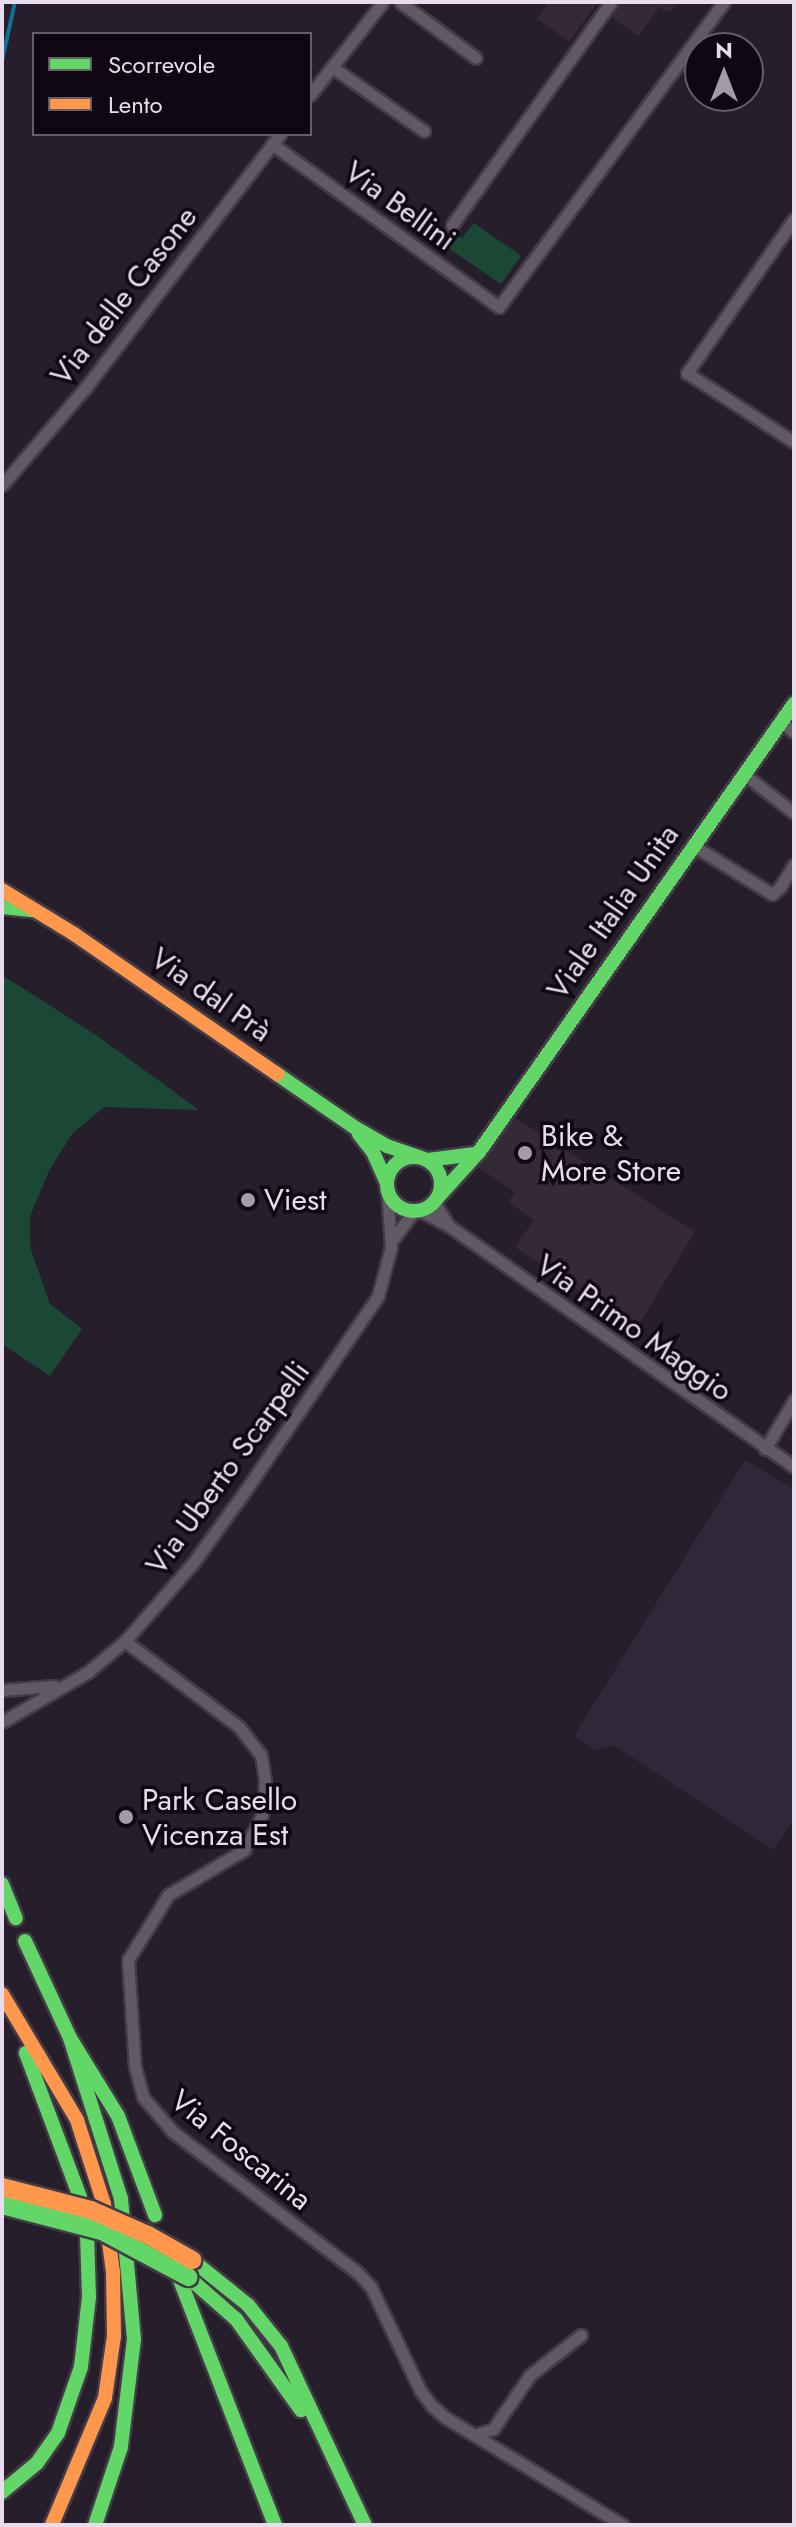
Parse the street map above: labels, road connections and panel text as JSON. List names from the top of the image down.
{
  "streets": {
    "main road": ["Viale Italia Unita", "Via dal Prà"],
    "street": [
      "Via Bellini",
      "Via delle Casone",
      "Via Primo Maggio",
      "Via Uberto Scarpelli",
      "Via Foscarina"
    ]
  },
  "crossings": [
    ["Via Bellini", "Via delle Casone"],
    ["Viale Italia Unita", "Via dal Prà"],
    ["Viale Italia Unita", "Via Primo Maggio"],
    ["Viale Italia Unita", "Via Uberto Scarpelli"],
    ["Via dal Prà", "Via Primo Maggio"],
    ["Via dal Prà", "Via Uberto Scarpelli"],
    ["Via Primo Maggio", "Via Uberto Scarpelli"],
    ["Via Uberto Scarpelli", "Via Foscarina"]
  ],
  "places": ["Bike & More Store", "Viest", "Park Casello Vicenza Est"],
  "legend": ["Scorrevole", "Lento"],
  "north": "top"
}
